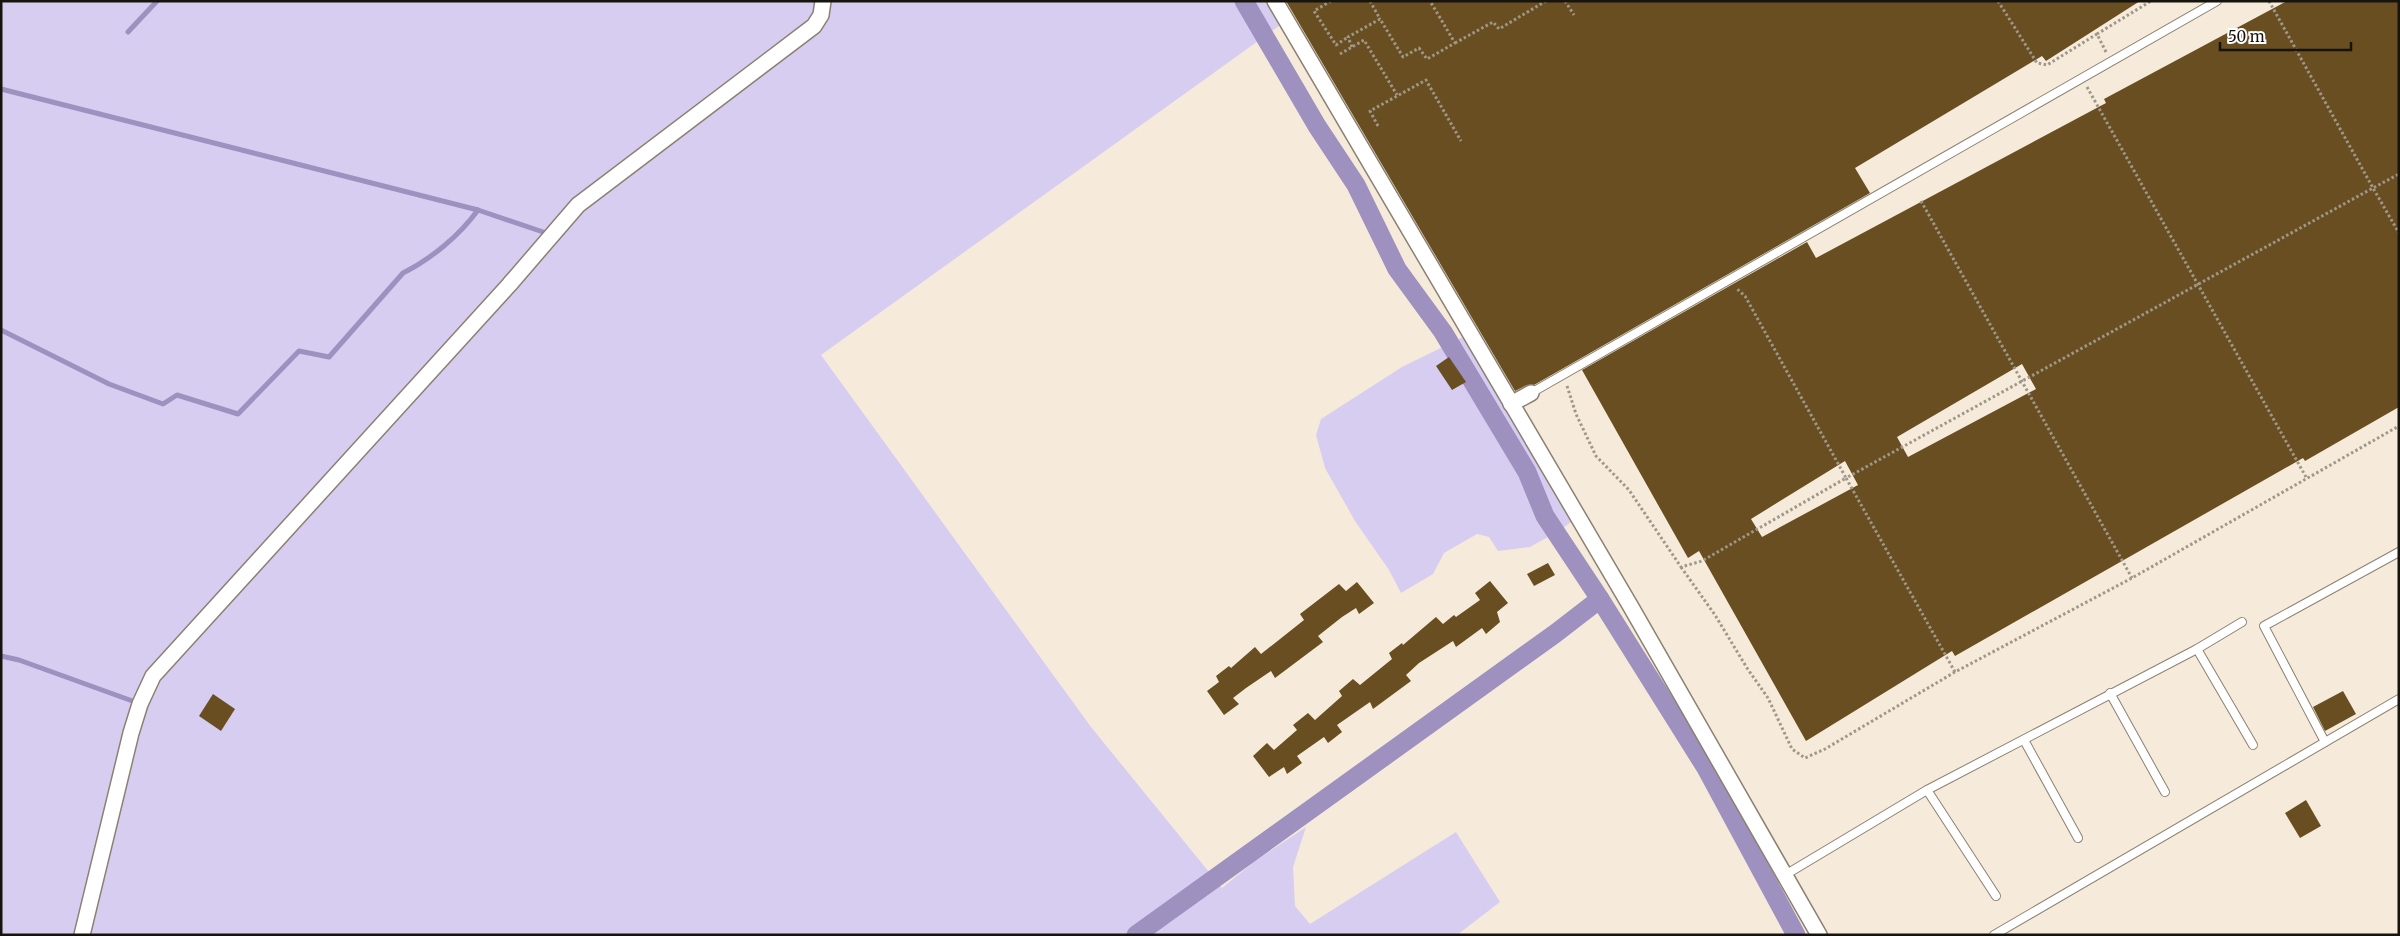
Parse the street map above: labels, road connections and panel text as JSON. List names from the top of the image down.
{
  "scale_bar": "50 m"
}
